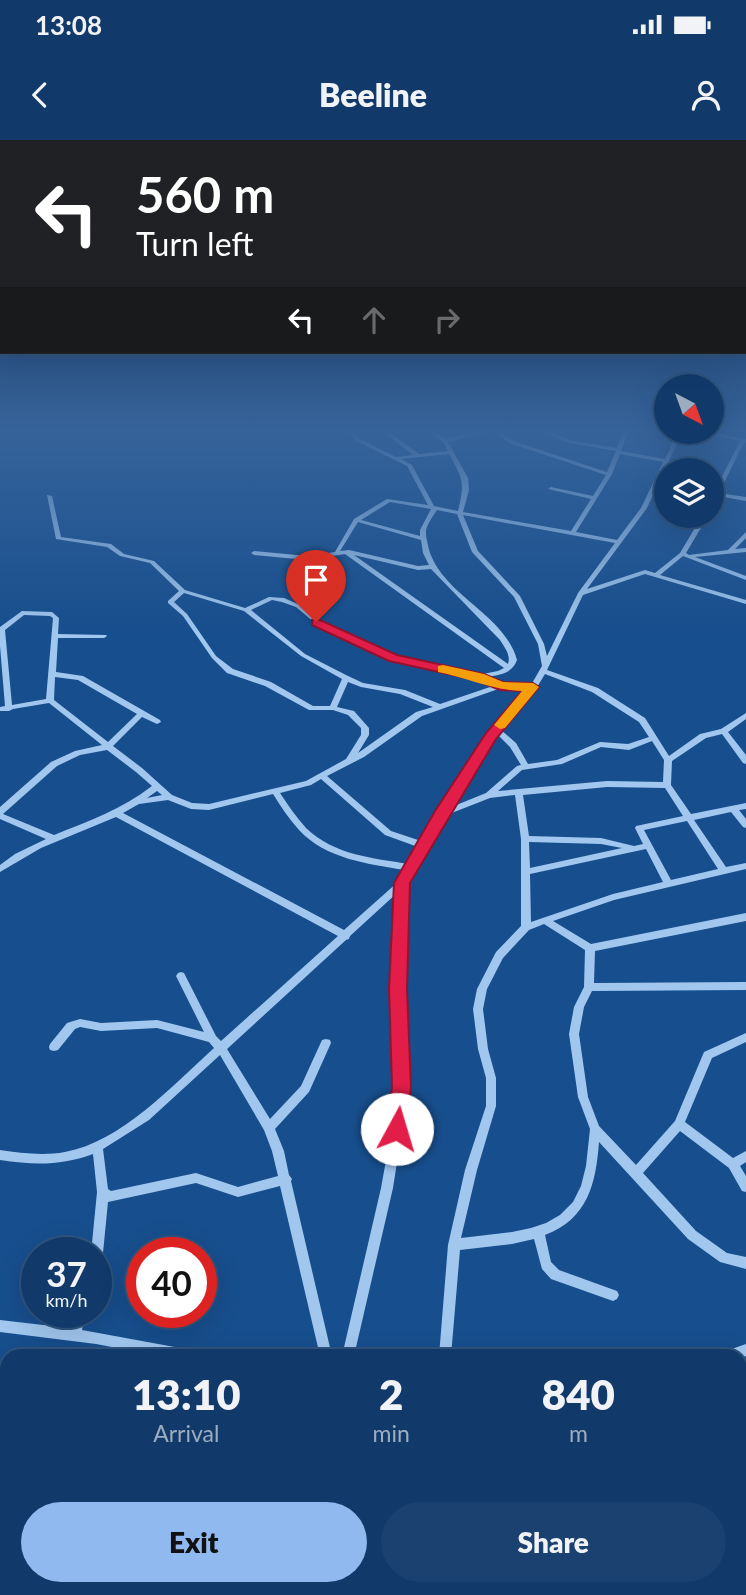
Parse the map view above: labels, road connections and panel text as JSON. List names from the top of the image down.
{
  "north": "bottom right",
  "page": {
    "status": "13:08",
    "header": "Beeline",
    "turn": ["560 m", "Turn left"],
    "speed": "37 km/h",
    "limit": "40",
    "eta": [
      "13:10",
      "Arrival",
      "2",
      "min",
      "840",
      "m"
    ],
    "buttons": ["Exit", "Share"]
  }
}
